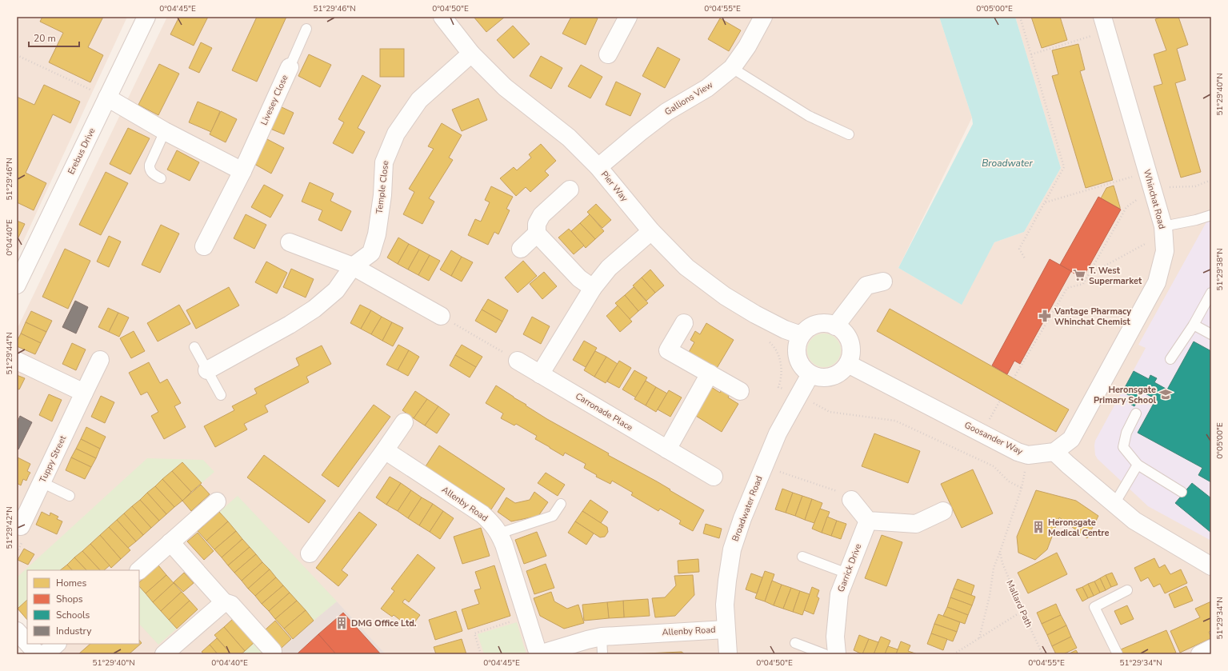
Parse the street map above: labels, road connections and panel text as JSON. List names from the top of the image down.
{
  "streets": {
    "street": [
      "Gallions View",
      "Livesey Close",
      "Erebus Drive",
      "Pier Way",
      "Temple Close",
      "Whinchat Road",
      "Carronade Place",
      "Goosander Way",
      "Tuppy Street",
      "Allenby Road",
      "Broadwater Road",
      "Garrick Drive"
    ],
    "path": ["Mallard Path"]
  },
  "crossings": [
    ["Gallions View", "Pier Way"],
    ["Pier Way", "Temple Close"],
    ["Pier Way", "Goosander Way"],
    ["Pier Way", "Broadwater Road"],
    ["Whinchat Road", "Goosander Way"],
    ["Goosander Way", "Broadwater Road"],
    ["Goosander Way", "Mallard Path"],
    ["Allenby Road", "Broadwater Road"]
  ],
  "water": ["Broadwater"],
  "places": {
    "supermarket": ["T. West Supermarket"],
    "pharmacy": ["Vantage Pharmacy Whinchat Chemist"],
    "school or university": ["Heronsgate Primary School"],
    "building": ["Heronsgate Medical Centre", "DMG Office Ltd."]
  },
  "legend": [
    "Homes",
    "Shops",
    "Schools",
    "Industry"
  ],
  "scale_bar": "20 m",
  "coordinates": [
    "0°04'45\"E",
    "51°29'46\"N",
    "0°04'50\"E",
    "0°04'55\"E",
    "0°05'00\"E",
    "51°29'40\"N",
    "0°04'40\"E",
    "51°29'38\"N",
    "51°29'44\"N",
    "51°29'42\"N",
    "51°29'34\"N"
  ]
}
